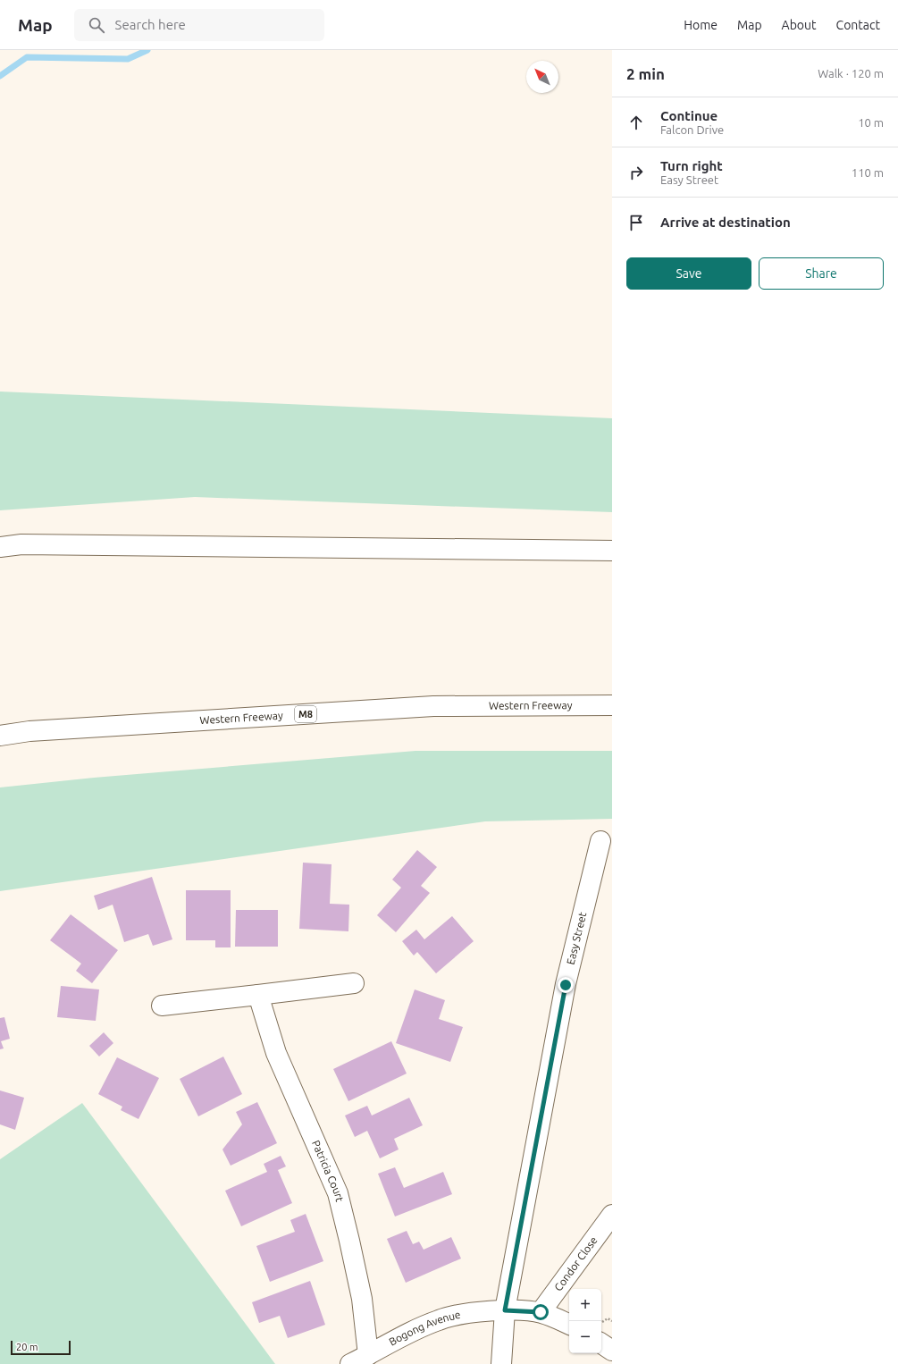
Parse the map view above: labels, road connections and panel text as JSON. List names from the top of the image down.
{
  "streets": {
    "main road": [
      "Western Freeway",
      "M8",
      "Easy Street",
      "Patricia Court",
      "Condor Close",
      "Bogong Avenue"
    ]
  },
  "crossings": [
    ["Easy Street", "Bogong Avenue"],
    ["Patricia Court", "Bogong Avenue"],
    ["Condor Close", "Bogong Avenue"]
  ],
  "scale_bar": "20 m",
  "north": "top left",
  "page": {
    "header": "Map",
    "search": "Search here",
    "nav": [
      "Home",
      "Map",
      "About",
      "Contact"
    ],
    "heading": ["2 min", "Walk · 120 m"],
    "list": [
      ["Continue", "Falcon Drive", "10 m"],
      ["Turn right", "Easy Street", "110 m"],
      "Arrive at destination"
    ],
    "buttons": ["Save", "Share"],
    "map_buttons": ["+", "−"],
    "scale": "20 m"
  }
}
